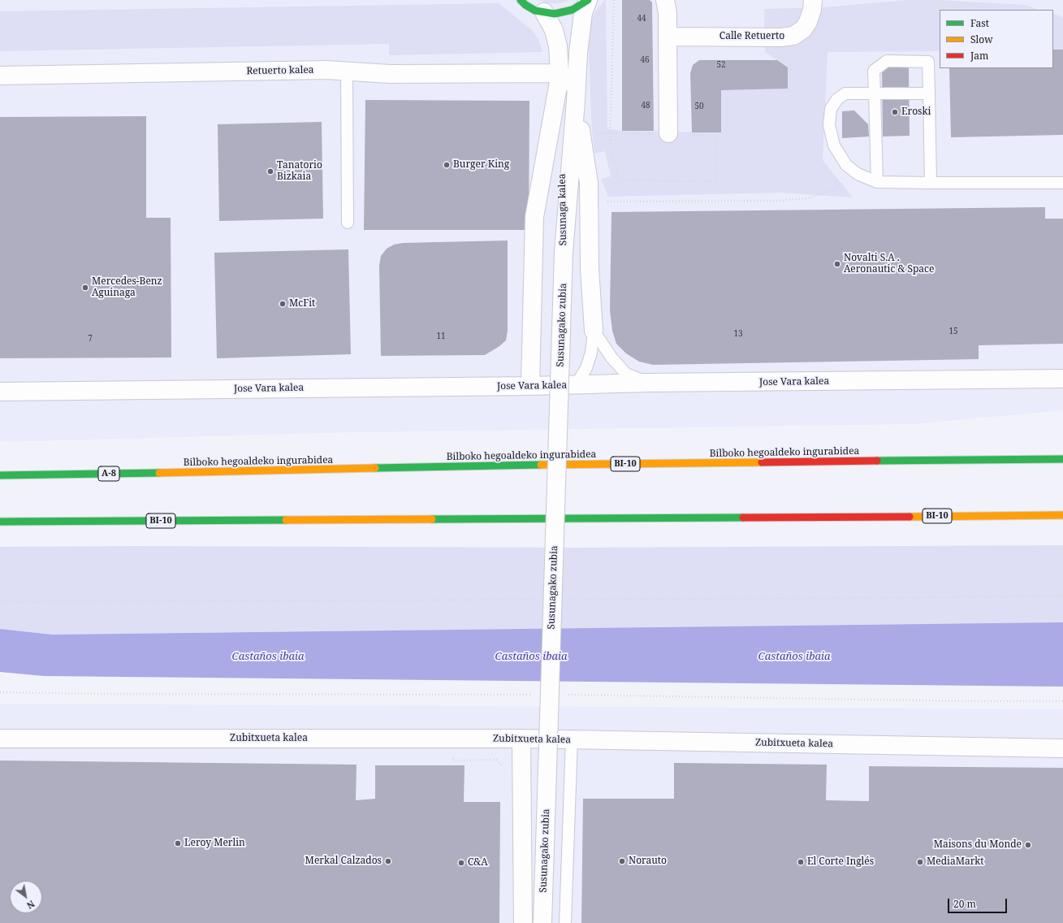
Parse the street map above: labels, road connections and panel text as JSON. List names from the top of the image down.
{
  "streets": {
    "main road": ["Bilboko hegoaldeko ingurabidea", "BI-10", "A-8"],
    "street": [
      "Calle Retuerto",
      "Retuerto kalea",
      "Susunaga kalea",
      "Susunagako zubia",
      "Jose Vara kalea",
      "Zubitxueta kalea"
    ]
  },
  "crossings": [
    ["Retuerto kalea", "Susunaga kalea"],
    ["Susunaga kalea", "Susunagako zubia"],
    ["Susunaga kalea", "Jose Vara kalea"]
  ],
  "water": ["Castaños ibaia"],
  "places": [
    "Eroski",
    "Burger King",
    "Tanatorio Bizkaia",
    "Novalti S.A . Aeronautic & Space",
    "Mercedes-Benz Aguinaga",
    "McFit",
    "Leroy Merlin",
    "Maisons du Monde",
    "Merkal Calzados",
    "Norauto",
    "El Corte Inglés",
    "MediaMarkt",
    "C&A"
  ],
  "house_numbers": [
    "44",
    "46",
    "52",
    "48",
    "50",
    "15",
    "13",
    "11",
    "7"
  ],
  "legend": ["Fast", "Slow", "Jam"],
  "scale_bar": "20 m",
  "north": "bottom right"
}
